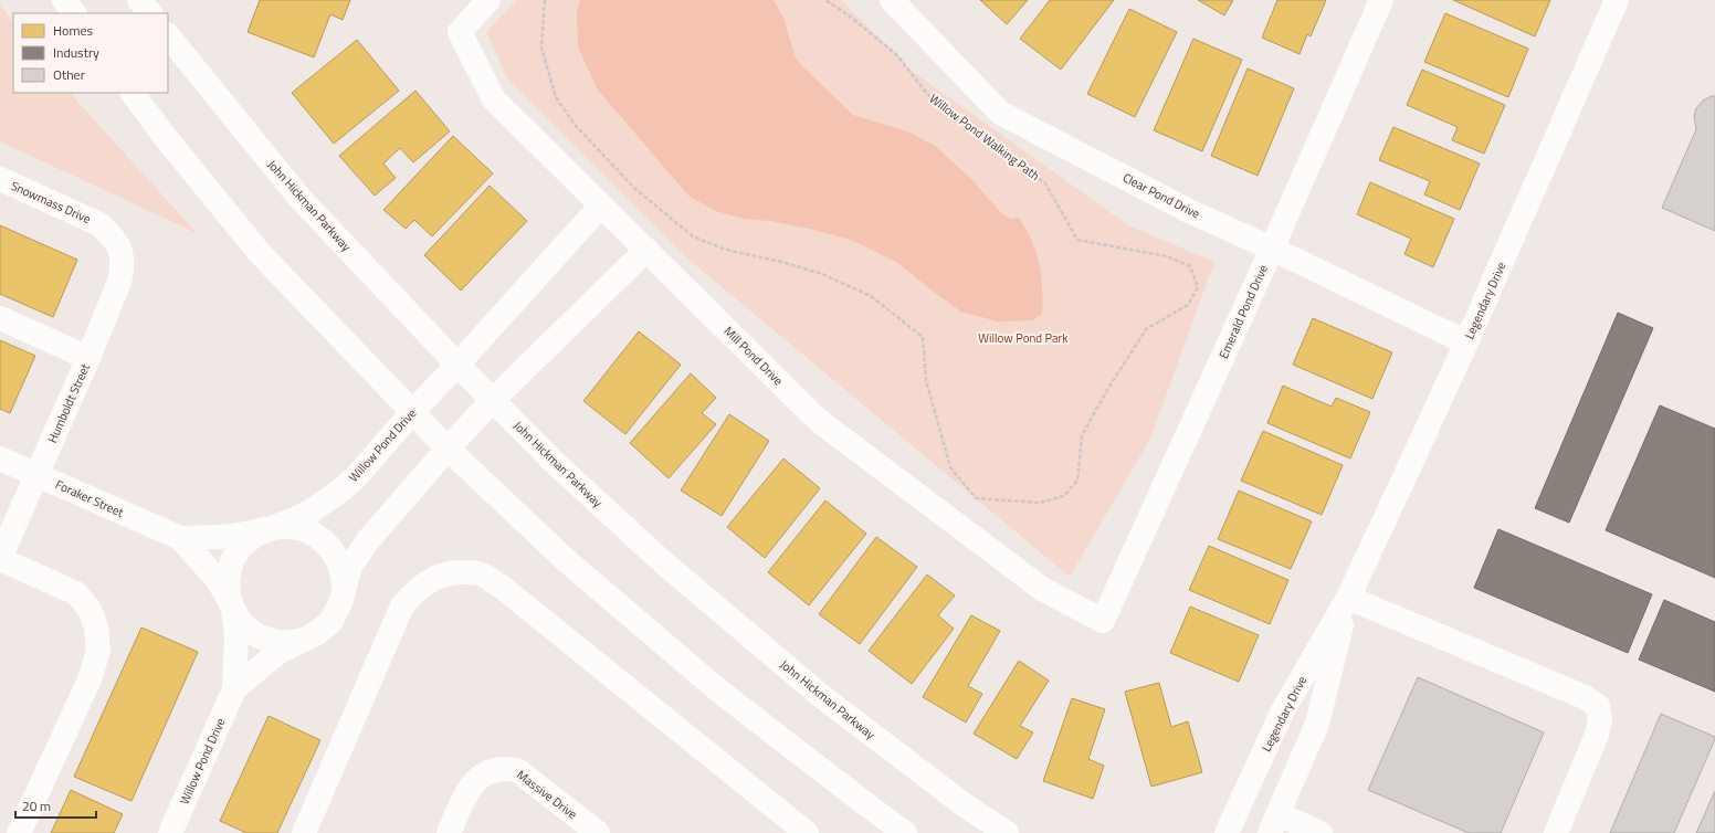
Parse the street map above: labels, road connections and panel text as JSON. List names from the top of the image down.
{
  "streets": {
    "street": [
      "Clear Pond Drive",
      "Snowmass Drive",
      "John Hickman Parkway",
      "Legendary Drive",
      "Emerald Pond Drive",
      "Mill Pond Drive",
      "Humboldt Street",
      "Willow Pond Drive",
      "Foraker Street",
      "Massive Drive"
    ],
    "path": ["Willow Pond Walking Path"]
  },
  "crossings": [
    ["Clear Pond Drive", "Legendary Drive"],
    ["Clear Pond Drive", "Emerald Pond Drive"],
    ["Snowmass Drive", "Humboldt Street"],
    ["John Hickman Parkway", "Willow Pond Drive"],
    ["Emerald Pond Drive", "Mill Pond Drive"],
    ["Mill Pond Drive", "Willow Pond Drive"],
    ["Humboldt Street", "Foraker Street"],
    ["Willow Pond Drive", "Foraker Street"]
  ],
  "parks": ["Willow Pond Park"],
  "legend": ["Homes", "Industry", "Other"],
  "scale_bar": "20 m"
}
